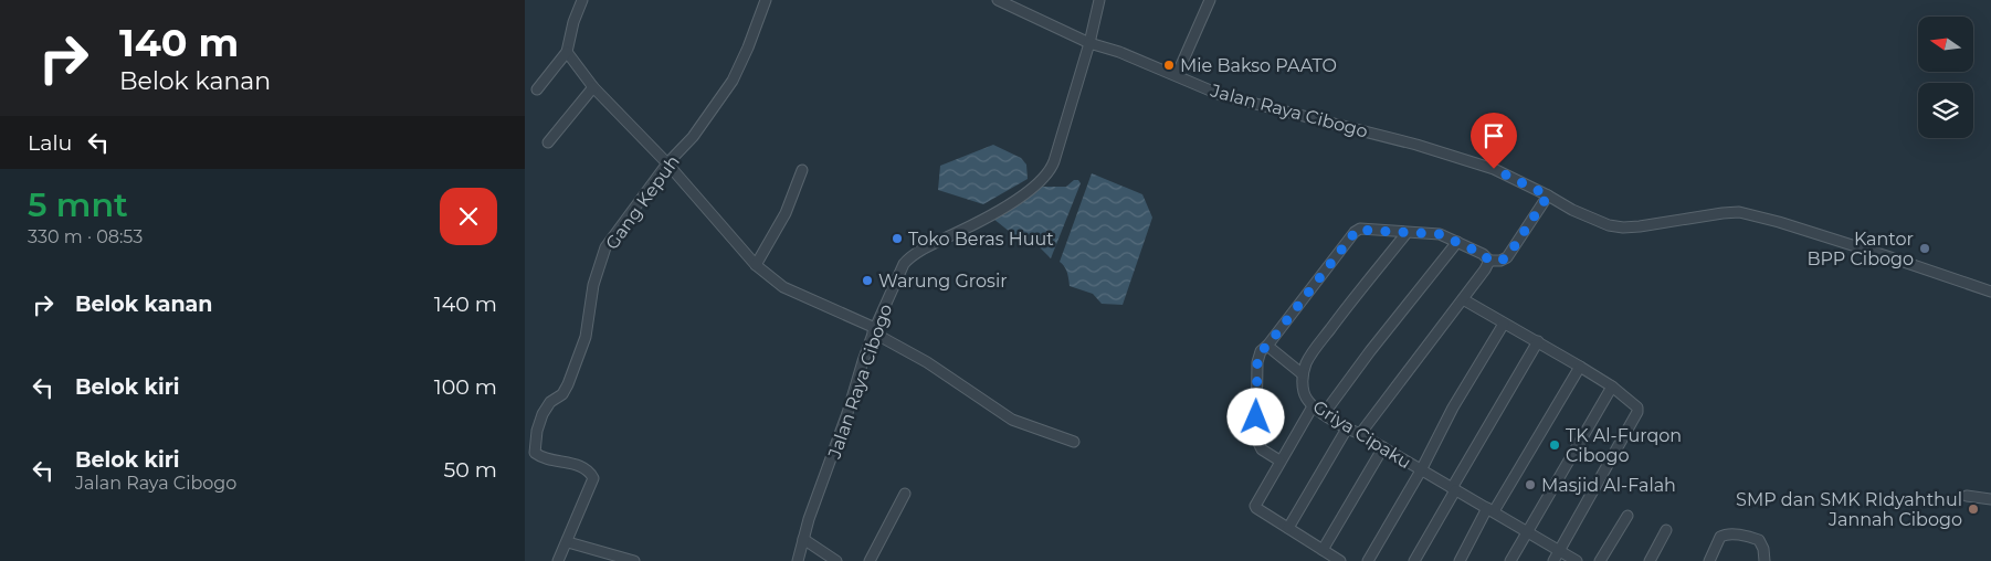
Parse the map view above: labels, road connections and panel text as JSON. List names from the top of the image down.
{
  "streets": {
    "street": ["Jalan Raya Cibogo", "Gang Kepuh", "Griya Cipaku"]
  },
  "places": [
    "Mie Bakso PAATO",
    "Toko Beras Huut",
    "Kantor BPP Cibogo",
    "Warung Grosir",
    "TK Al-Furqon Cibogo",
    "Masjid Al-Falah",
    "SMP dan SMK RIdyahthul Jannah Cibogo"
  ],
  "north": "left",
  "page": {
    "turn": ["140 m", "Belok kanan"],
    "then": "Lalu",
    "heading": ["5 mnt", "330 m · 08:53"],
    "list": [
      {
        "name": "Belok kanan",
        "value": "140 m"
      },
      {
        "name": "Belok kiri",
        "value": "100 m"
      },
      {
        "name": "Belok kiri",
        "note": "Jalan Raya Cibogo",
        "value": "50 m"
      }
    ]
  }
}
